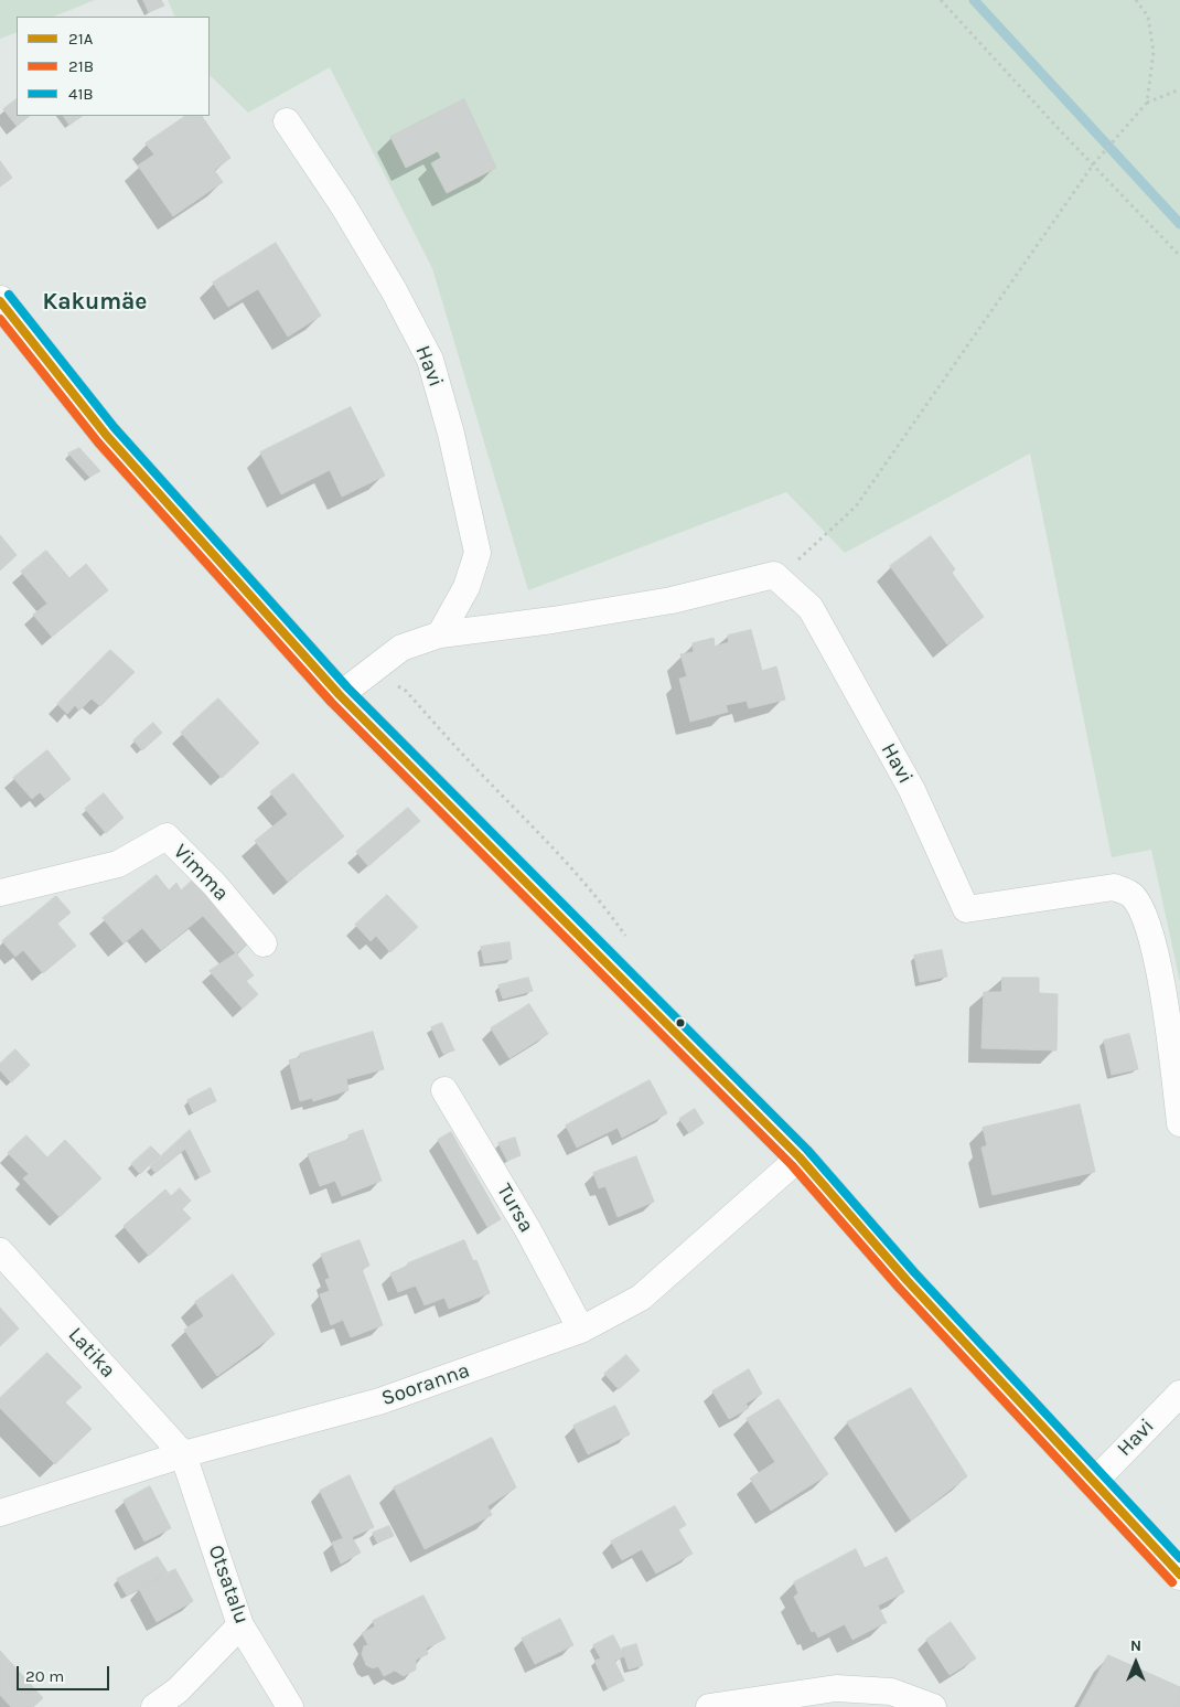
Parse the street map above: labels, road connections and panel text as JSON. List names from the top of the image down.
{
  "streets": {
    "street": [
      "Havi",
      "Vimma",
      "Tursa",
      "Latika",
      "Sooranna",
      "Otsatalu"
    ]
  },
  "crossings": [
    ["Tursa", "Sooranna"],
    ["Latika", "Sooranna"],
    ["Latika", "Otsatalu"],
    ["Sooranna", "Otsatalu"]
  ],
  "districts": ["Kakumäe"],
  "lines": ["transit line 41B", "transit line 21A", "transit line 21B"],
  "legend": ["21A", "21B", "41B"],
  "scale_bar": "20 m",
  "north": "top"
}
